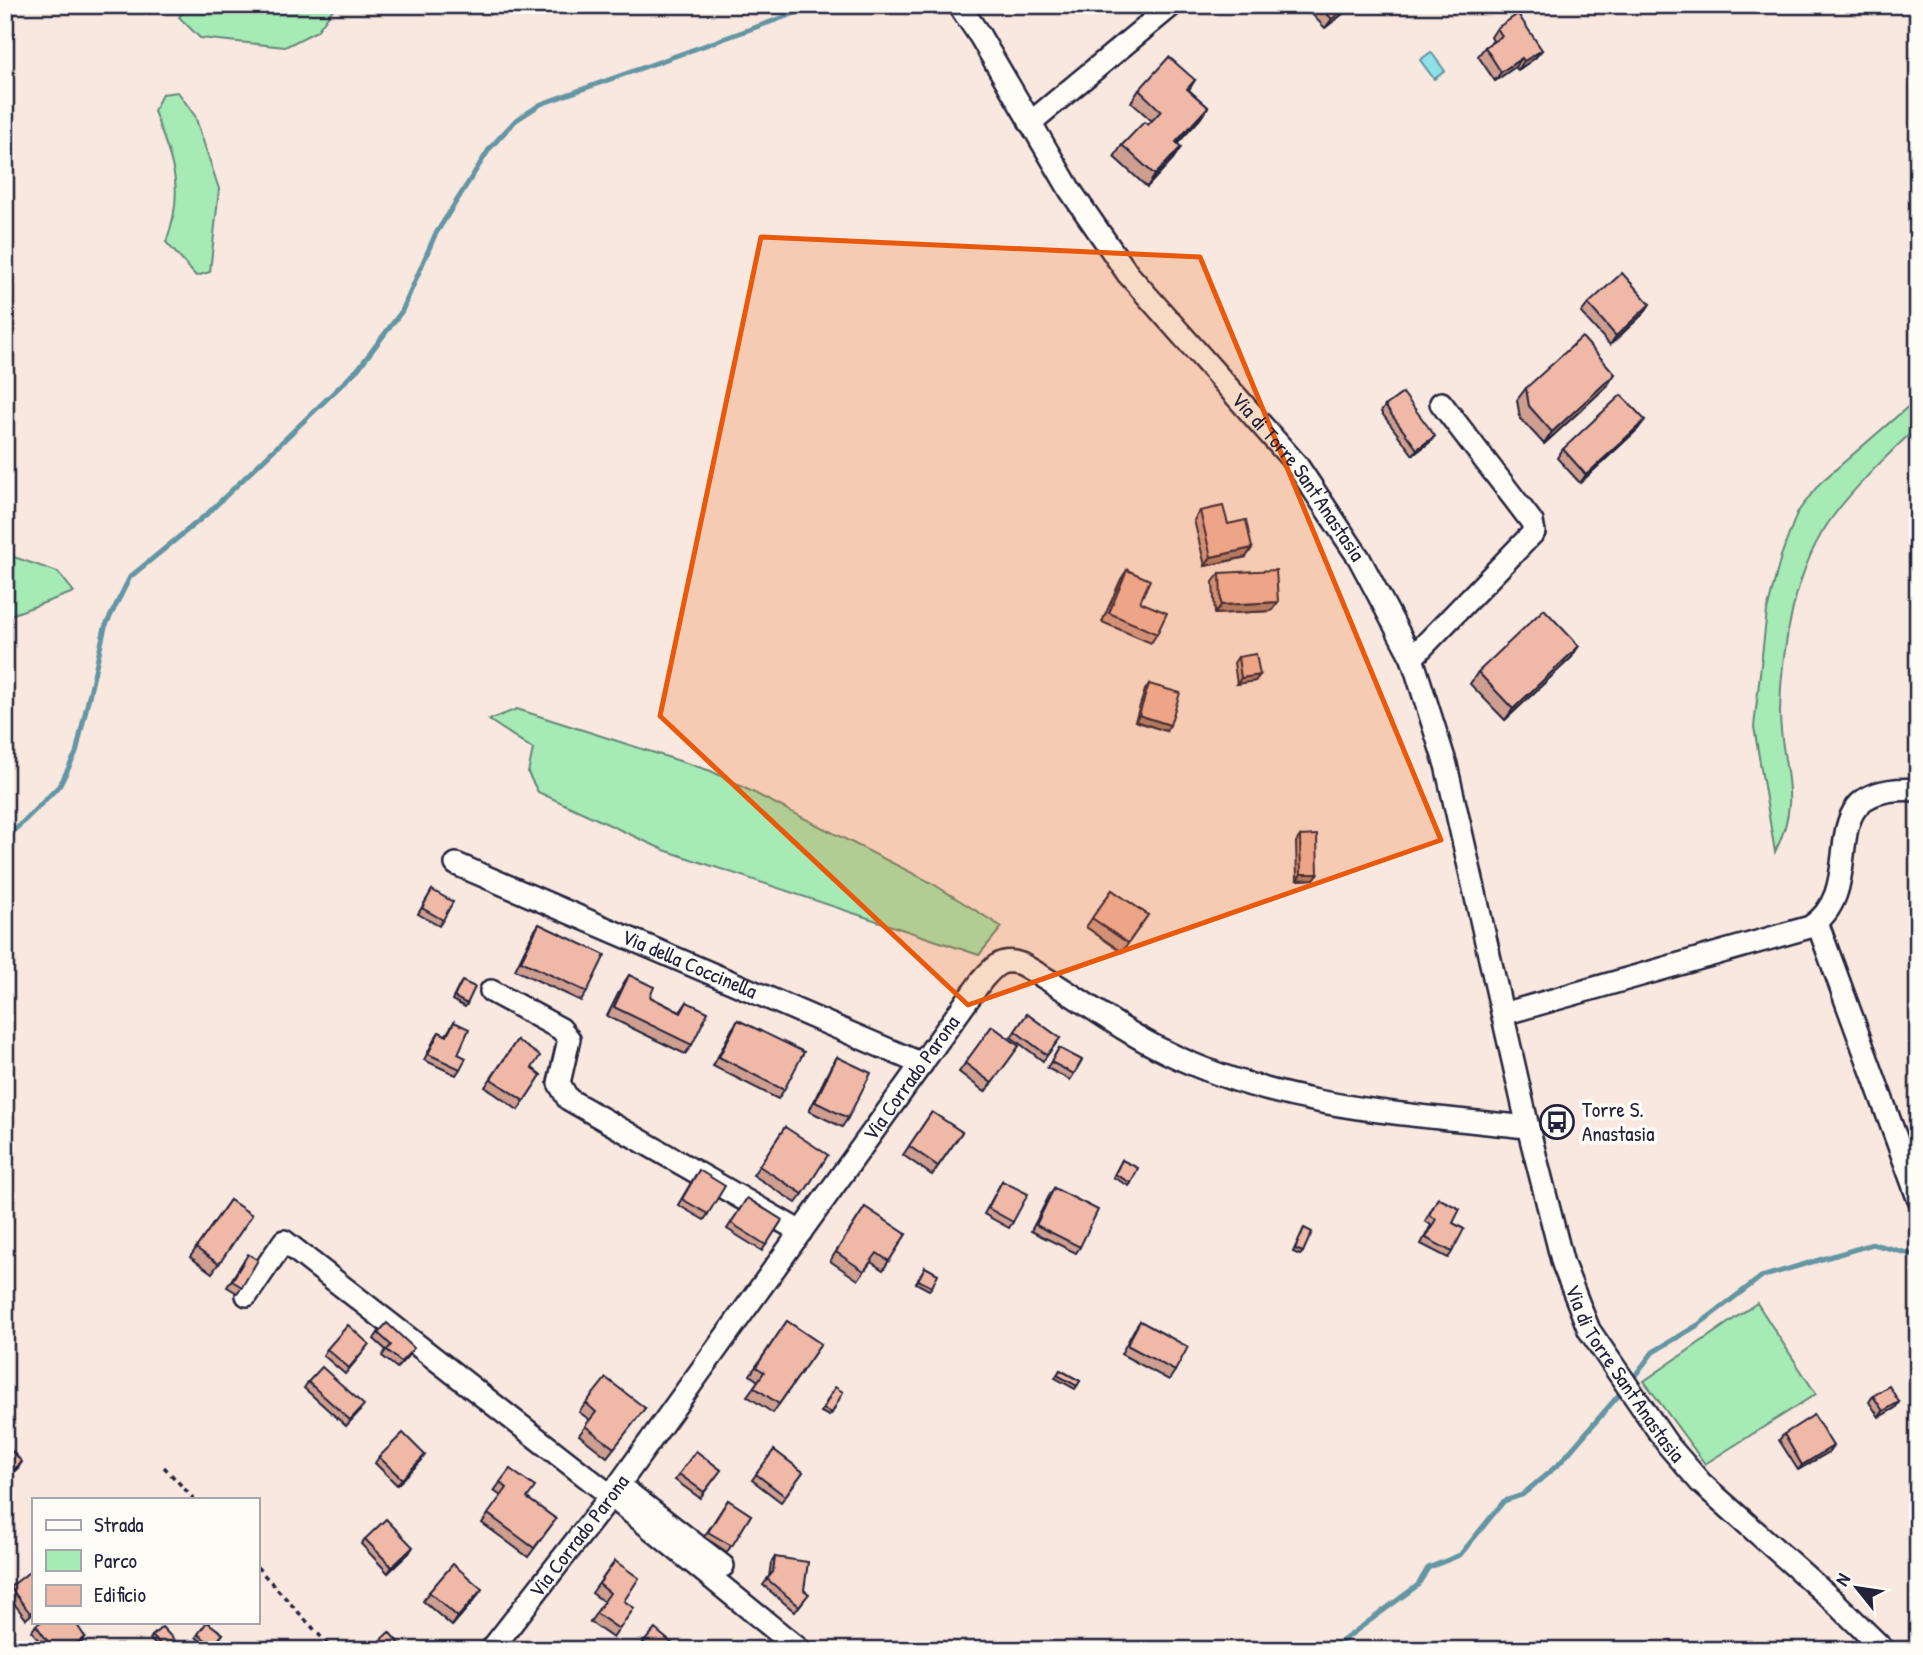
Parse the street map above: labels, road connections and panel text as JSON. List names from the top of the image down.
{
  "streets": {
    "street": ["Via di Torre Sant'Anastasia", "Via della Coccinella", "Via Corrado Parona"]
  },
  "crossings": [
    ["Via di Torre Sant'Anastasia", "Via Corrado Parona"],
    ["Via della Coccinella", "Via Corrado Parona"]
  ],
  "places": {
    "bus stop": ["Torre S. Anastasia"]
  },
  "legend": ["Strada", "Parco", "Edificio"],
  "north": "top left"
}
